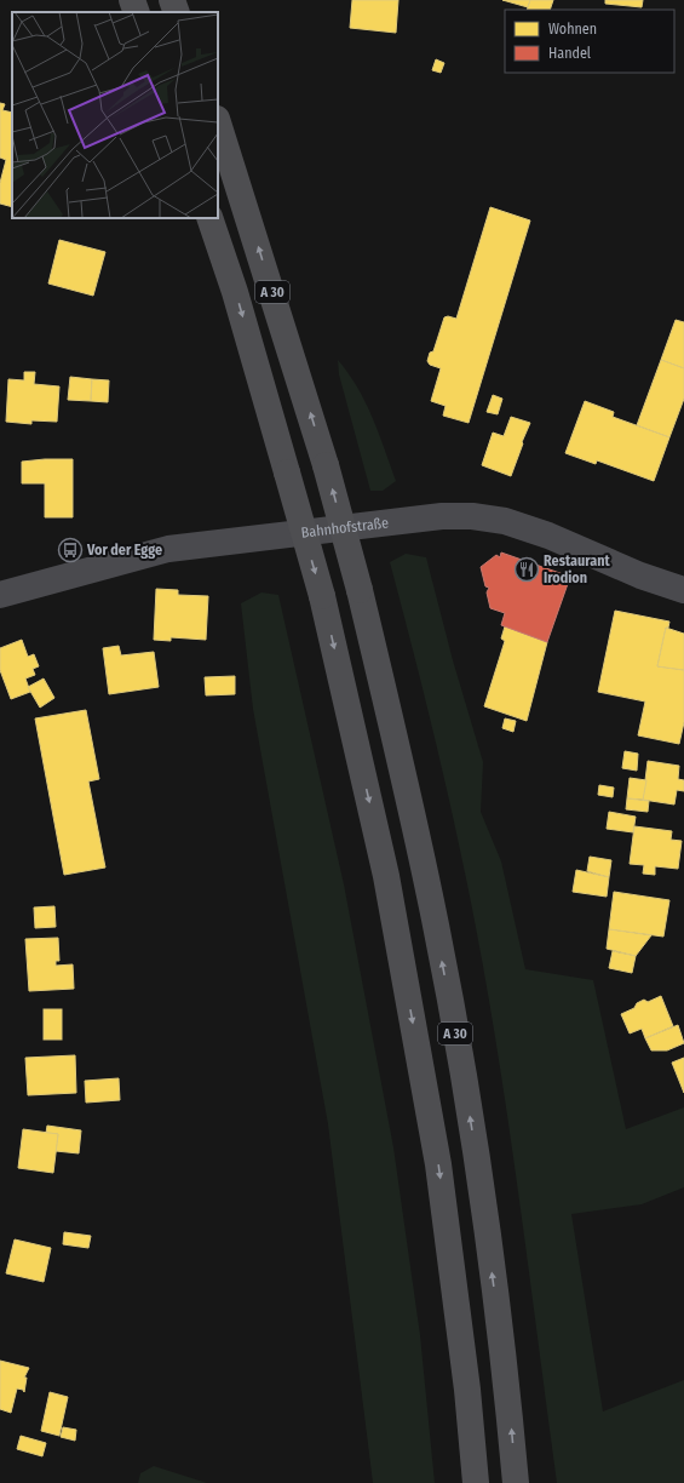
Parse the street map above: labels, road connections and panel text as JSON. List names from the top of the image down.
{
  "streets": {
    "highway": ["A 30"],
    "street": ["Bahnhofstraße"]
  },
  "places": {
    "bus stop": ["Vor der Egge"],
    "restaurant": ["Restaurant Irodion"]
  },
  "legend": ["Wohnen", "Handel"]
}
